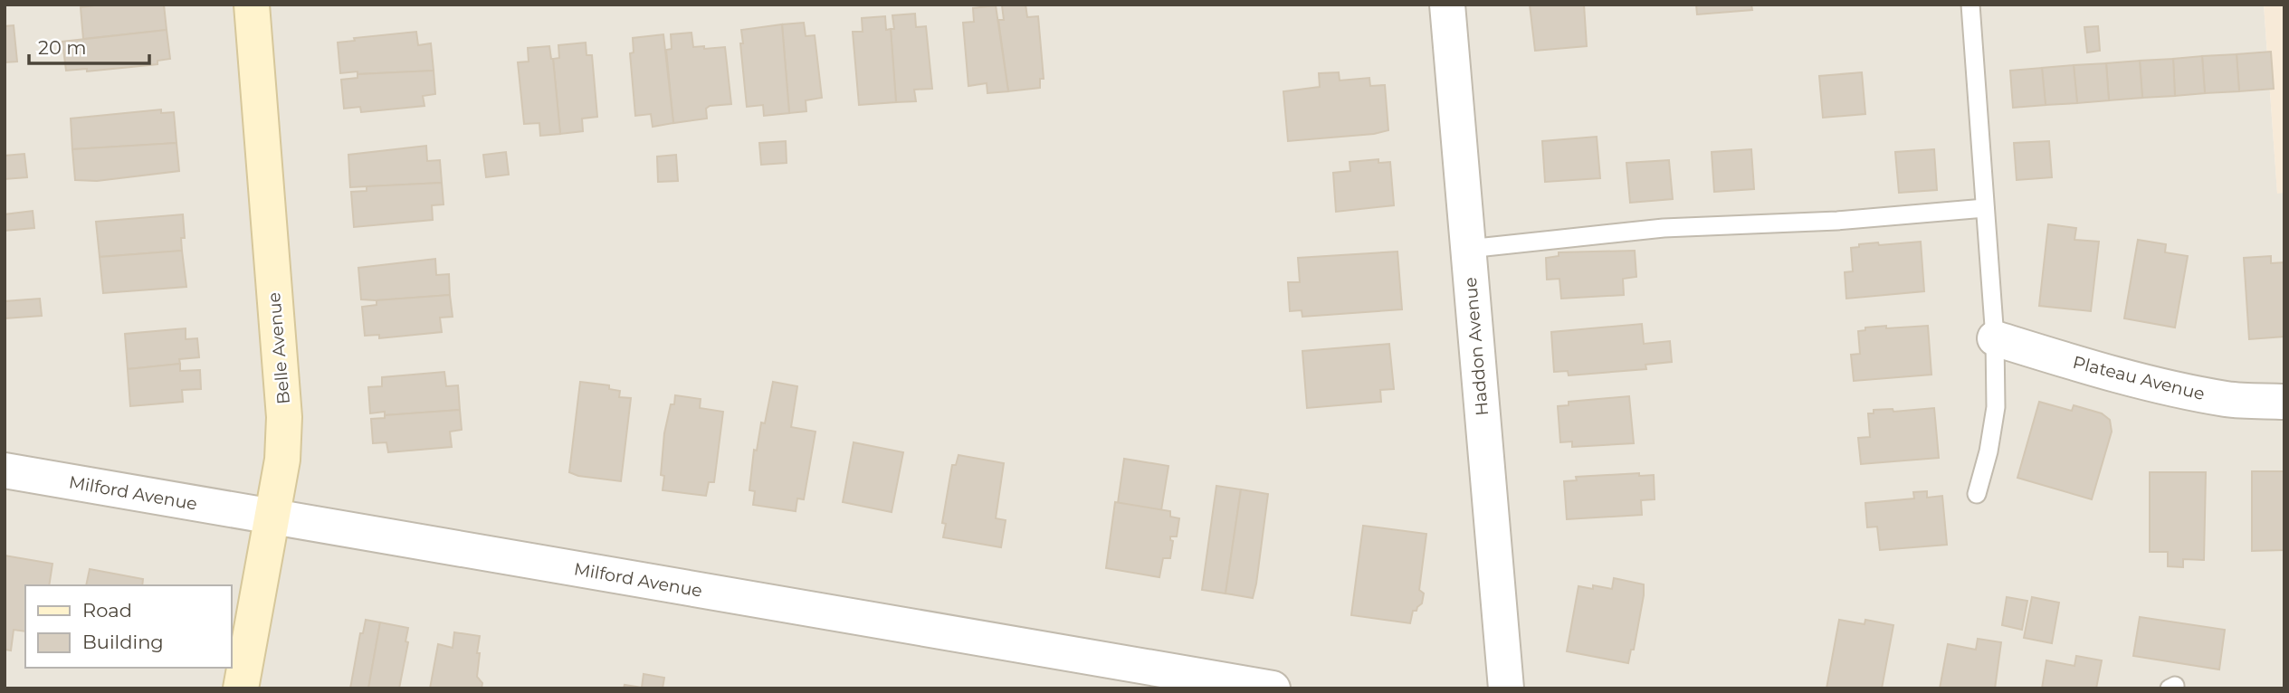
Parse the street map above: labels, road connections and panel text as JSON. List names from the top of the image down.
{
  "streets": {
    "street": [
      "Haddon Avenue",
      "Belle Avenue",
      "Plateau Avenue",
      "Milford Avenue"
    ]
  },
  "crossings": [
    ["Belle Avenue", "Milford Avenue"]
  ],
  "legend": ["Road", "Building"],
  "scale_bar": "20 m"
}
